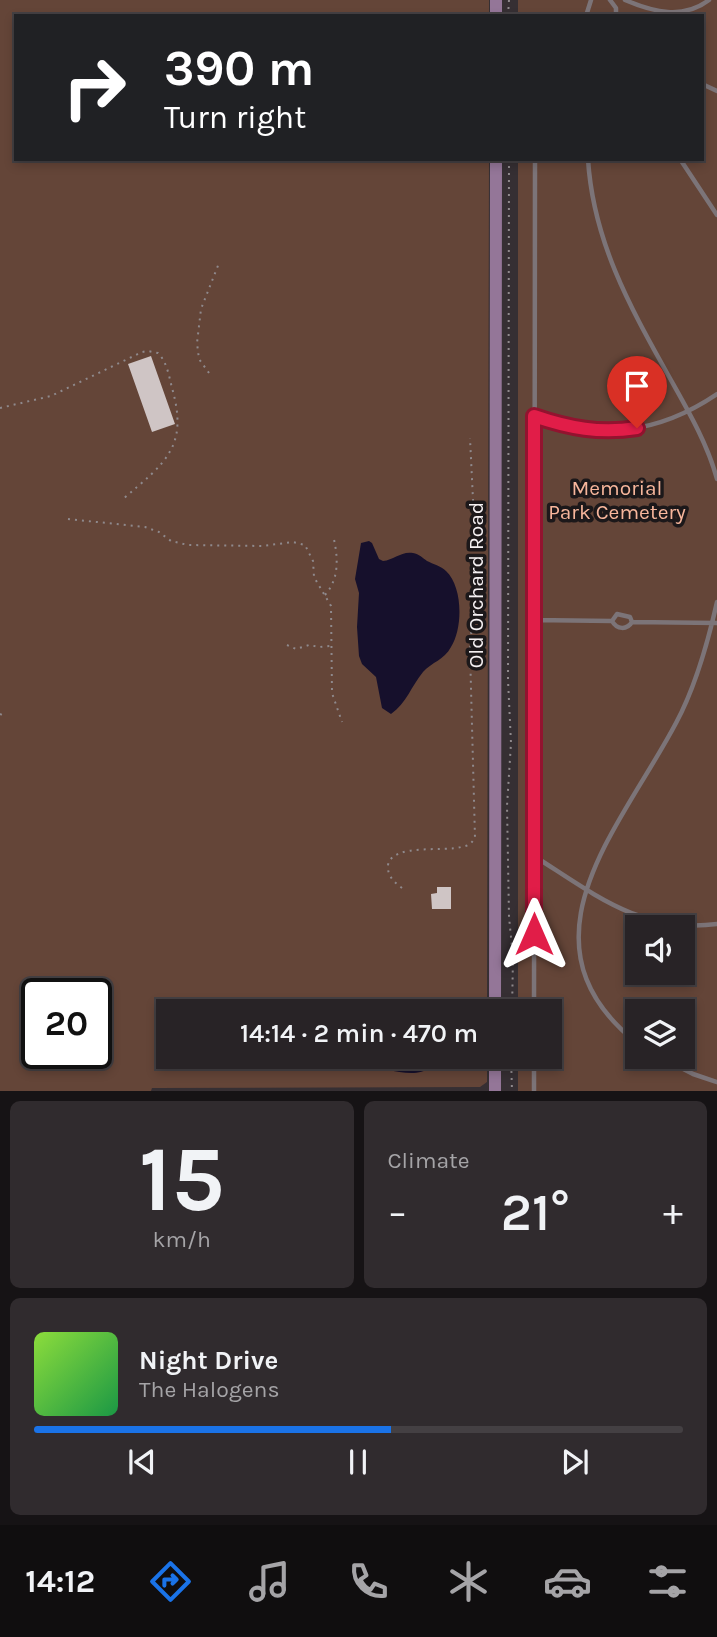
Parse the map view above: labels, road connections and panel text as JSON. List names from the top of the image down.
{
  "streets": {
    "main road": ["Old Orchard Road"]
  },
  "parks": ["Memorial Park Cemetery"],
  "page": {
    "turn": ["390 m", "Turn right"],
    "limit": "20",
    "trip": "14:14 · 2 min · 470 m",
    "tile": [
      ["15", "km/h"],
      "Climate"
    ],
    "heat": ["−", "21°", "+"],
    "song": ["Night Drive", "The Halogens"],
    "tabs": "14:12"
  }
}
